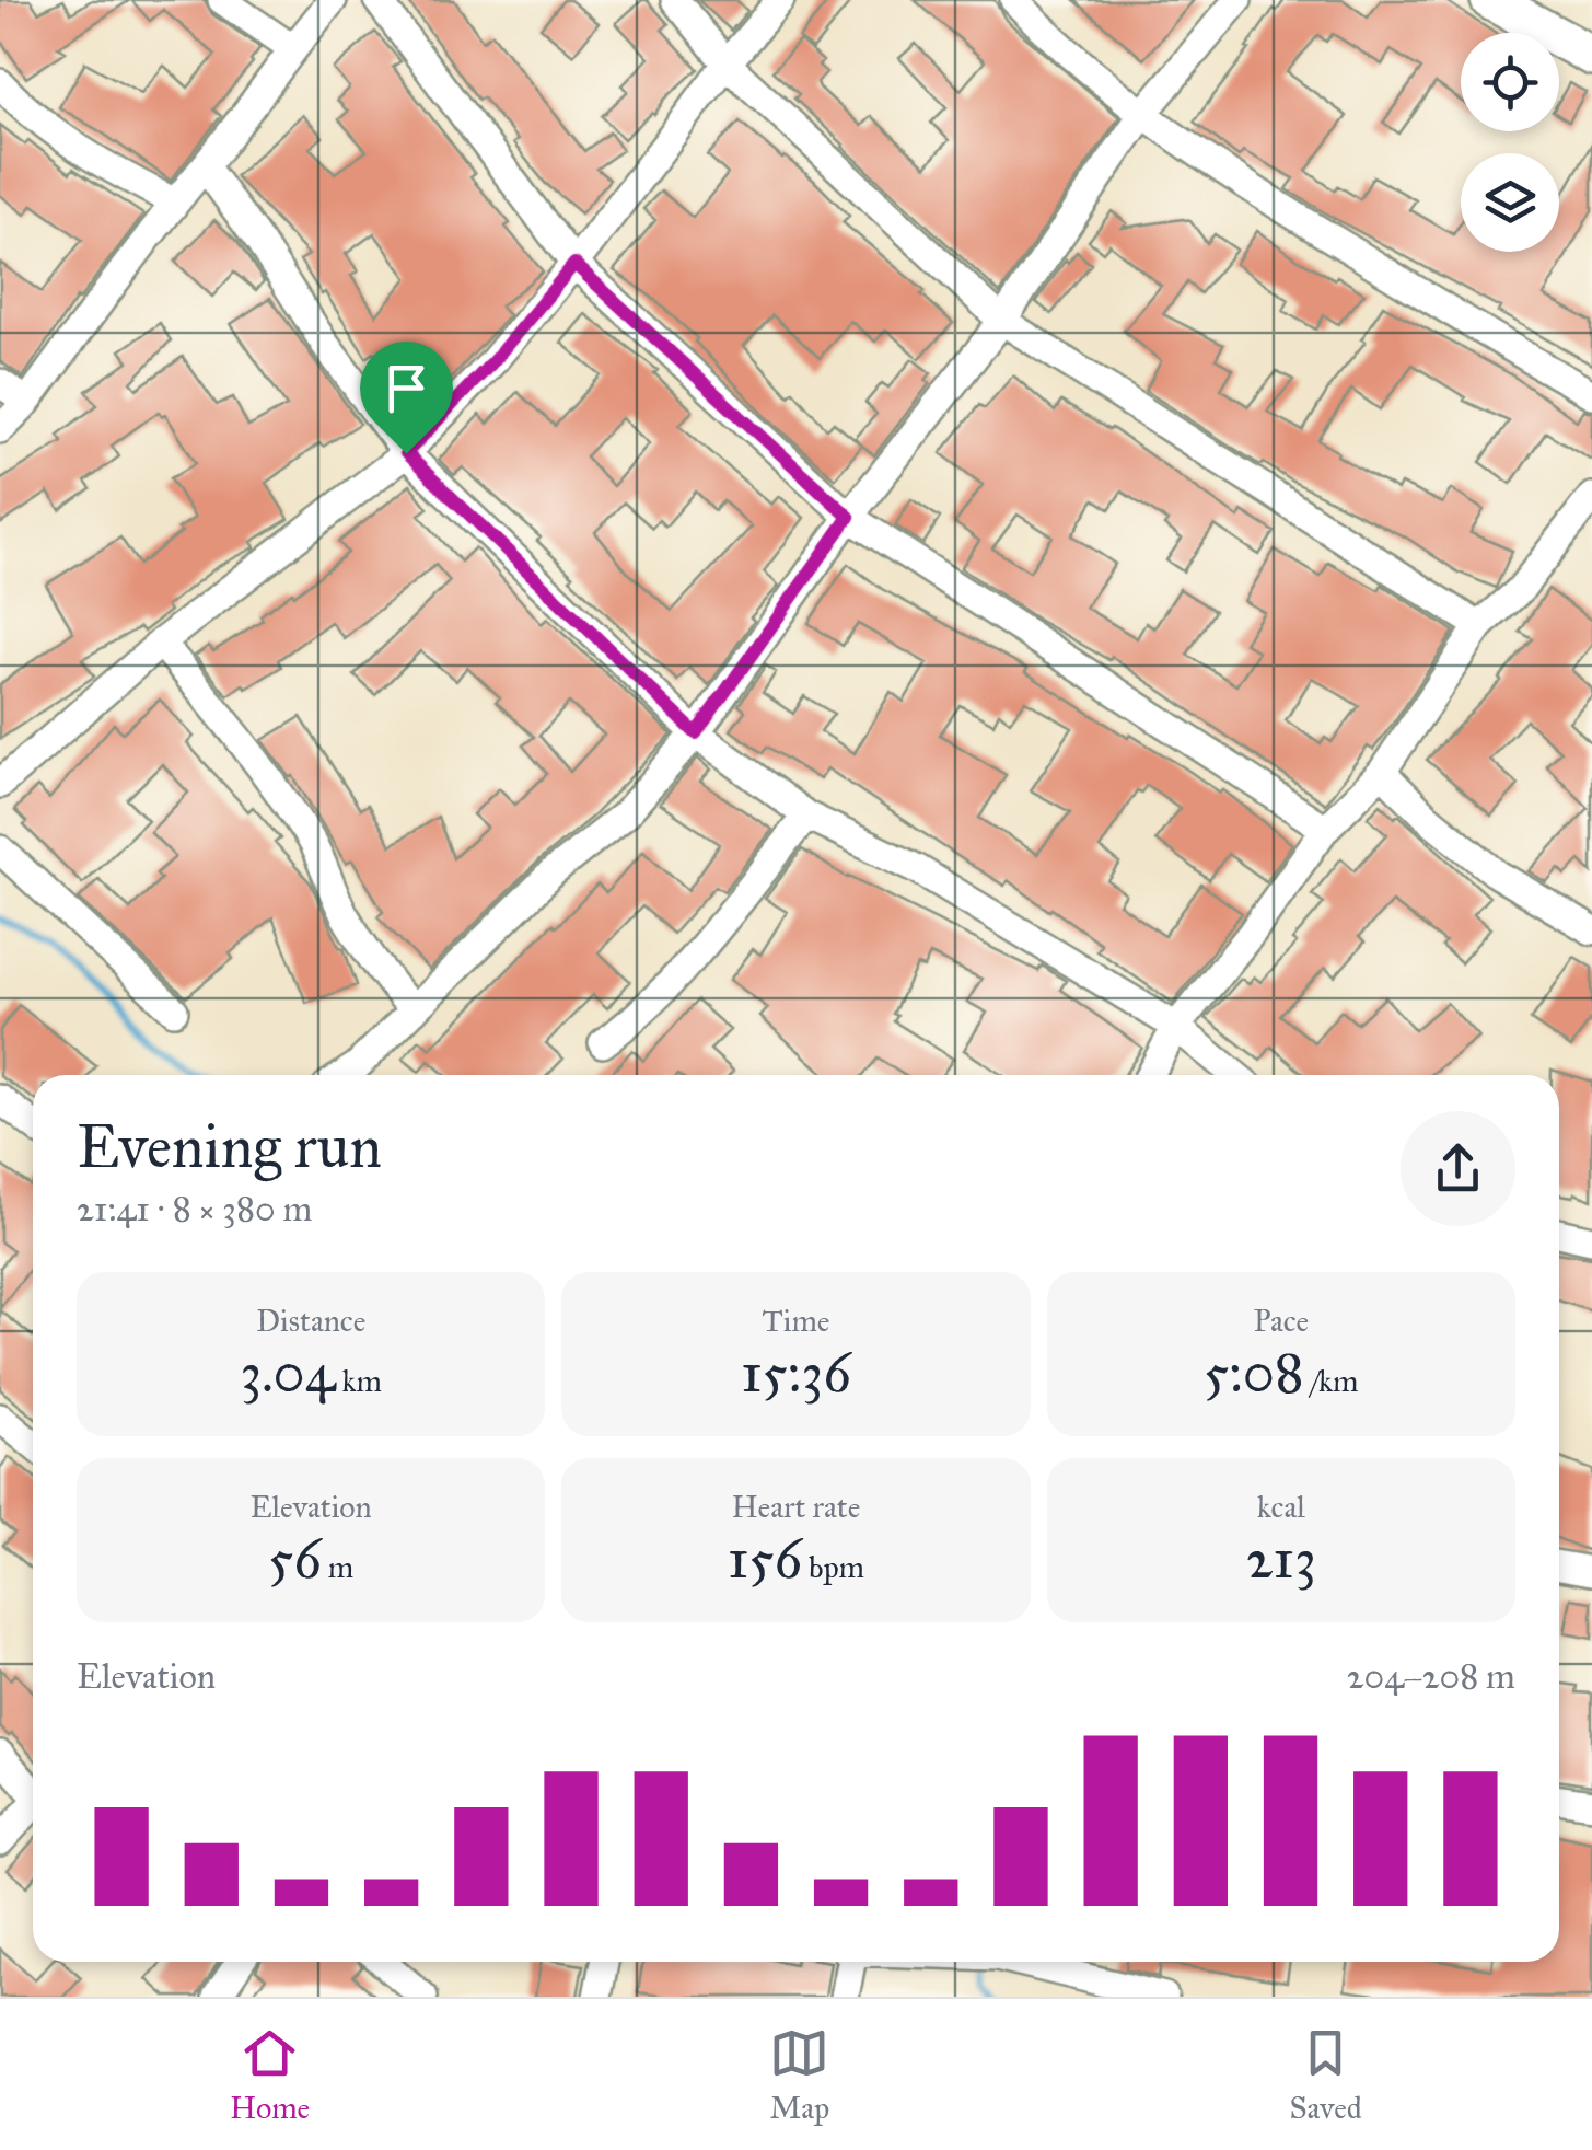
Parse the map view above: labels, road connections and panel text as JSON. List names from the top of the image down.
{
  "page": {
    "heading": ["Evening run", "21:41 · 8 × 380 m"],
    "stats": [
      ["Distance", "3.04 km"],
      ["Time", "15:36"],
      ["Pace", "5:08 /km"],
      ["Elevation", "56 m"],
      ["Heart rate", "156 bpm"],
      ["kcal", "213"]
    ],
    "chart": ["Elevation", "204–208 m"],
    "tabs": ["Home", "Map", "Saved"]
  }
}
